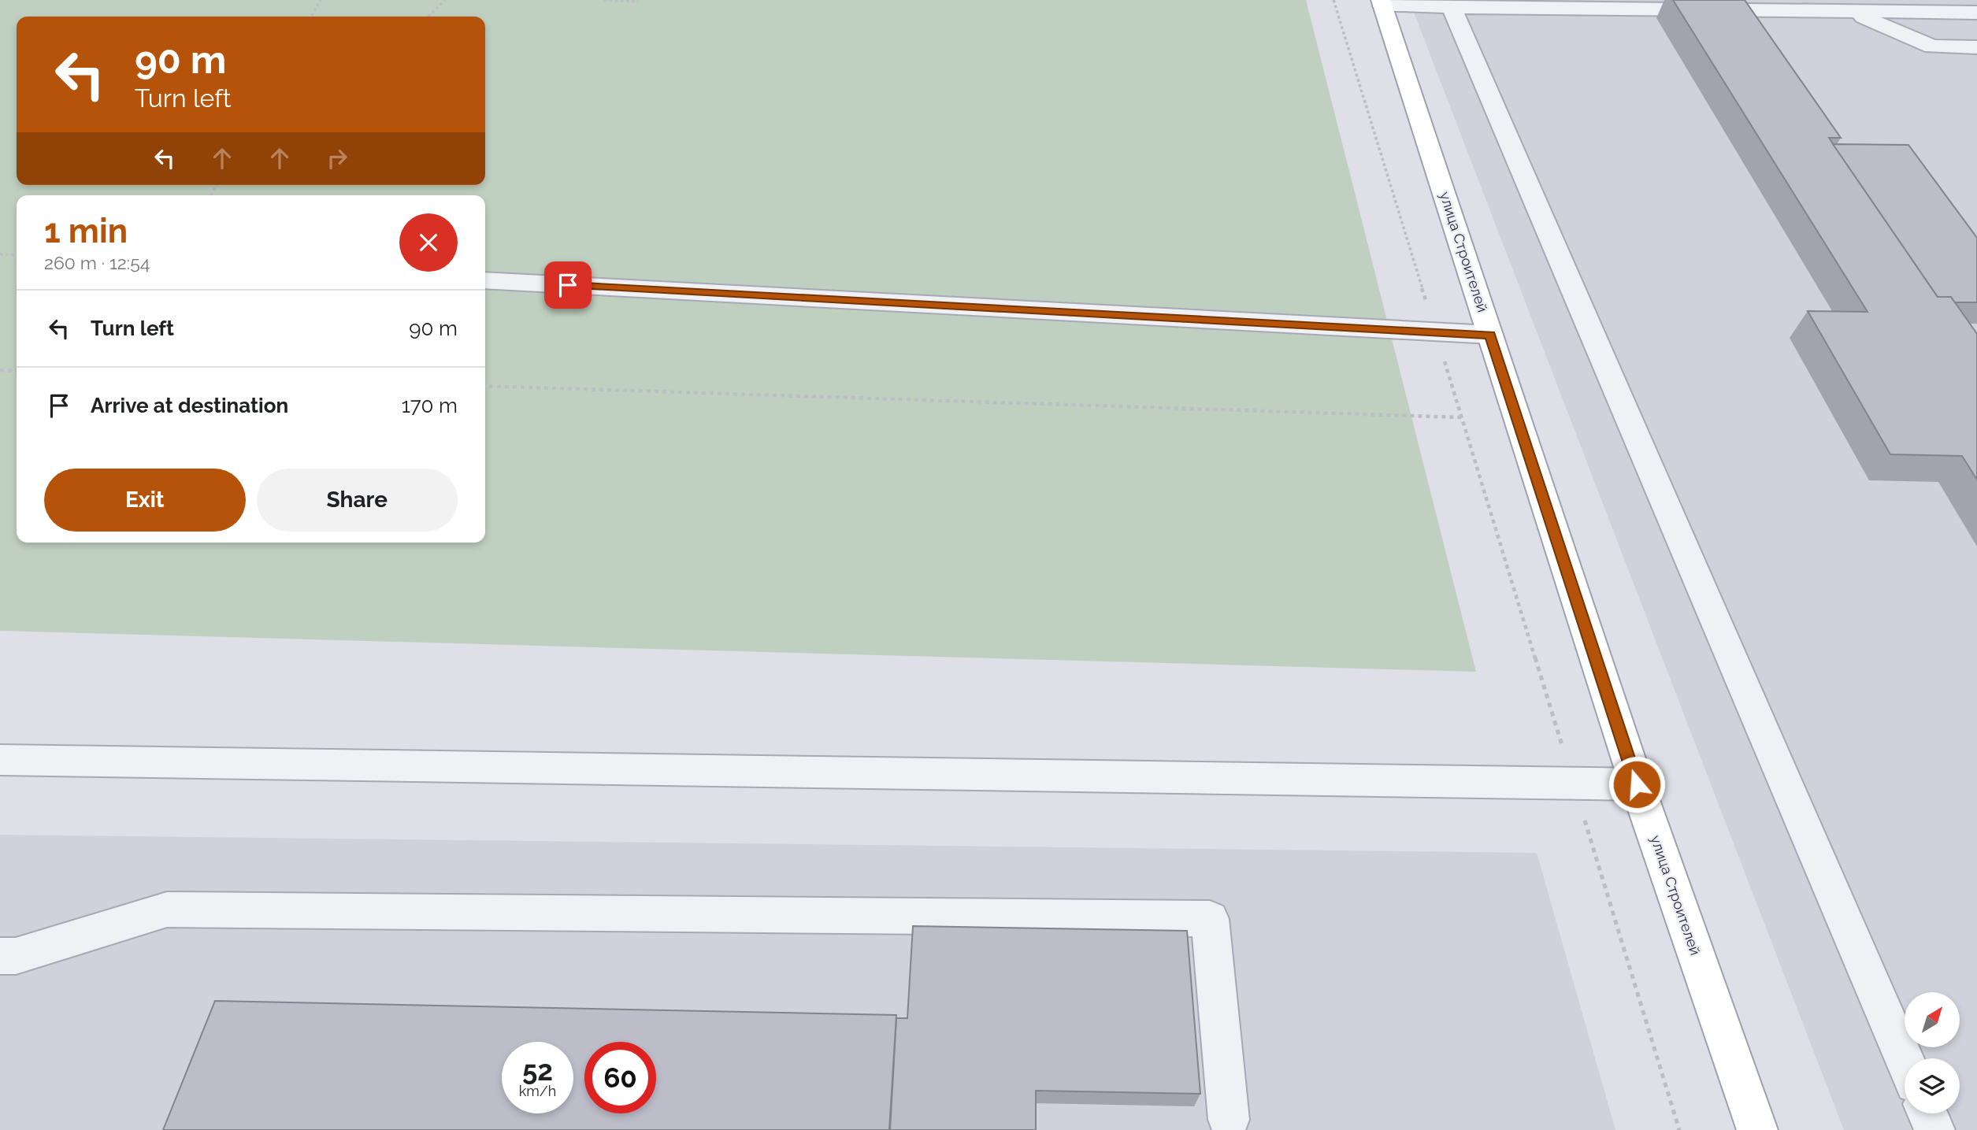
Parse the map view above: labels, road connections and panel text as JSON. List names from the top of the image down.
{
  "streets": {
    "main road": ["улица Строителей"]
  },
  "north": "top right",
  "page": {
    "turn": ["90 m", "Turn left"],
    "heading": ["1 min", "260 m · 12:54"],
    "list": [
      {
        "name": "Turn left",
        "value": "90 m"
      },
      {
        "name": "Arrive at destination",
        "value": "170 m"
      }
    ],
    "buttons": ["Exit", "Share"],
    "speed": "52 km/h",
    "limit": "60"
  }
}
